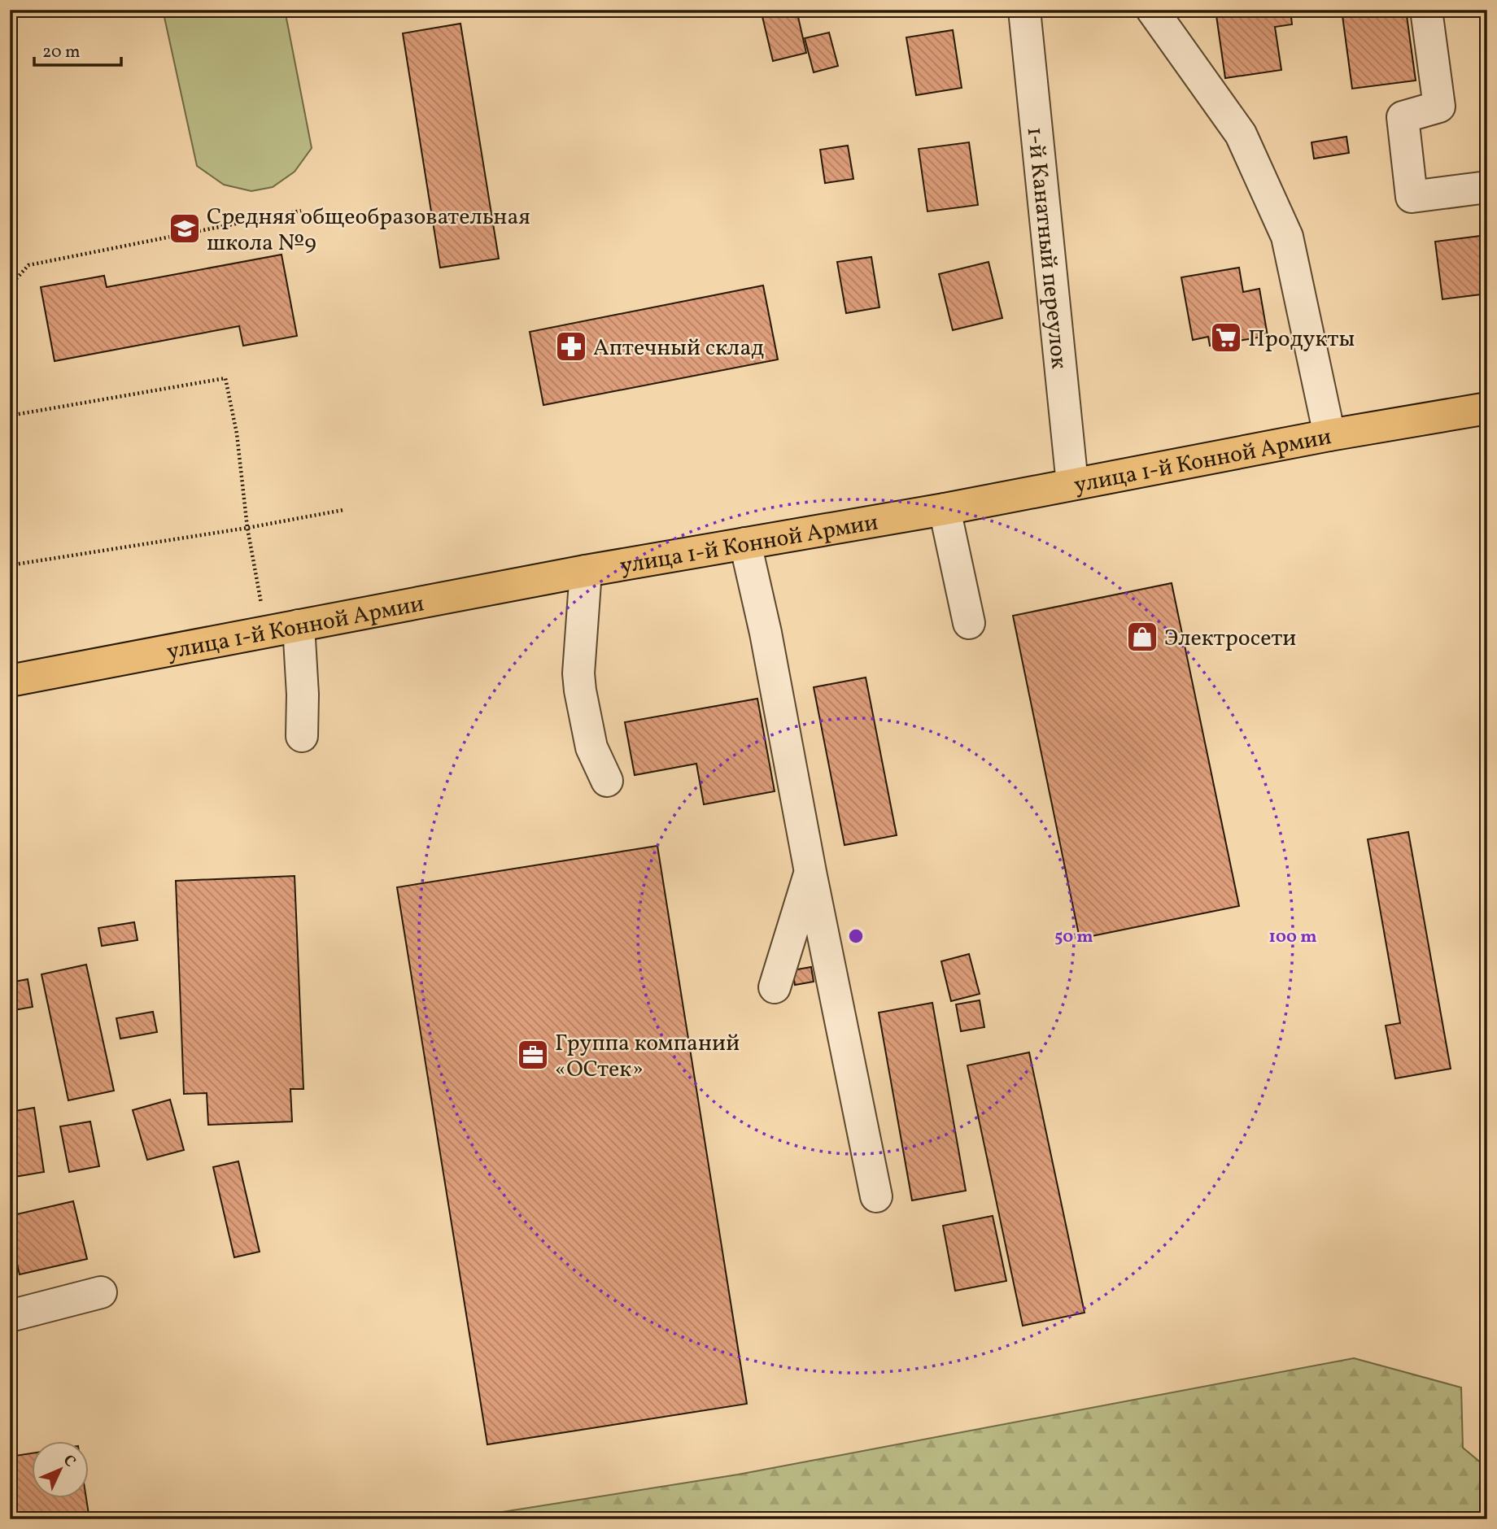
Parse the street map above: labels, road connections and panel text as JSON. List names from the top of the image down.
{
  "streets": {
    "main road": ["улица 1-й Конной Армии"],
    "street": ["1-й Канатный переулок"]
  },
  "crossings": [
    ["1-й Канатный переулок", "улица 1-й Конной Армии"]
  ],
  "places": {
    "school or university": ["Средняя общеобразовательная школа №9"],
    "supermarket": ["Продукты"],
    "pharmacy": ["Аптечный склад"],
    "shop": ["Электросети"],
    "office": ["Группа компаний «ОСтек»"]
  },
  "scale_bar": "20 m",
  "north": "top right",
  "rings": ["50 m", "100 m"]
}
